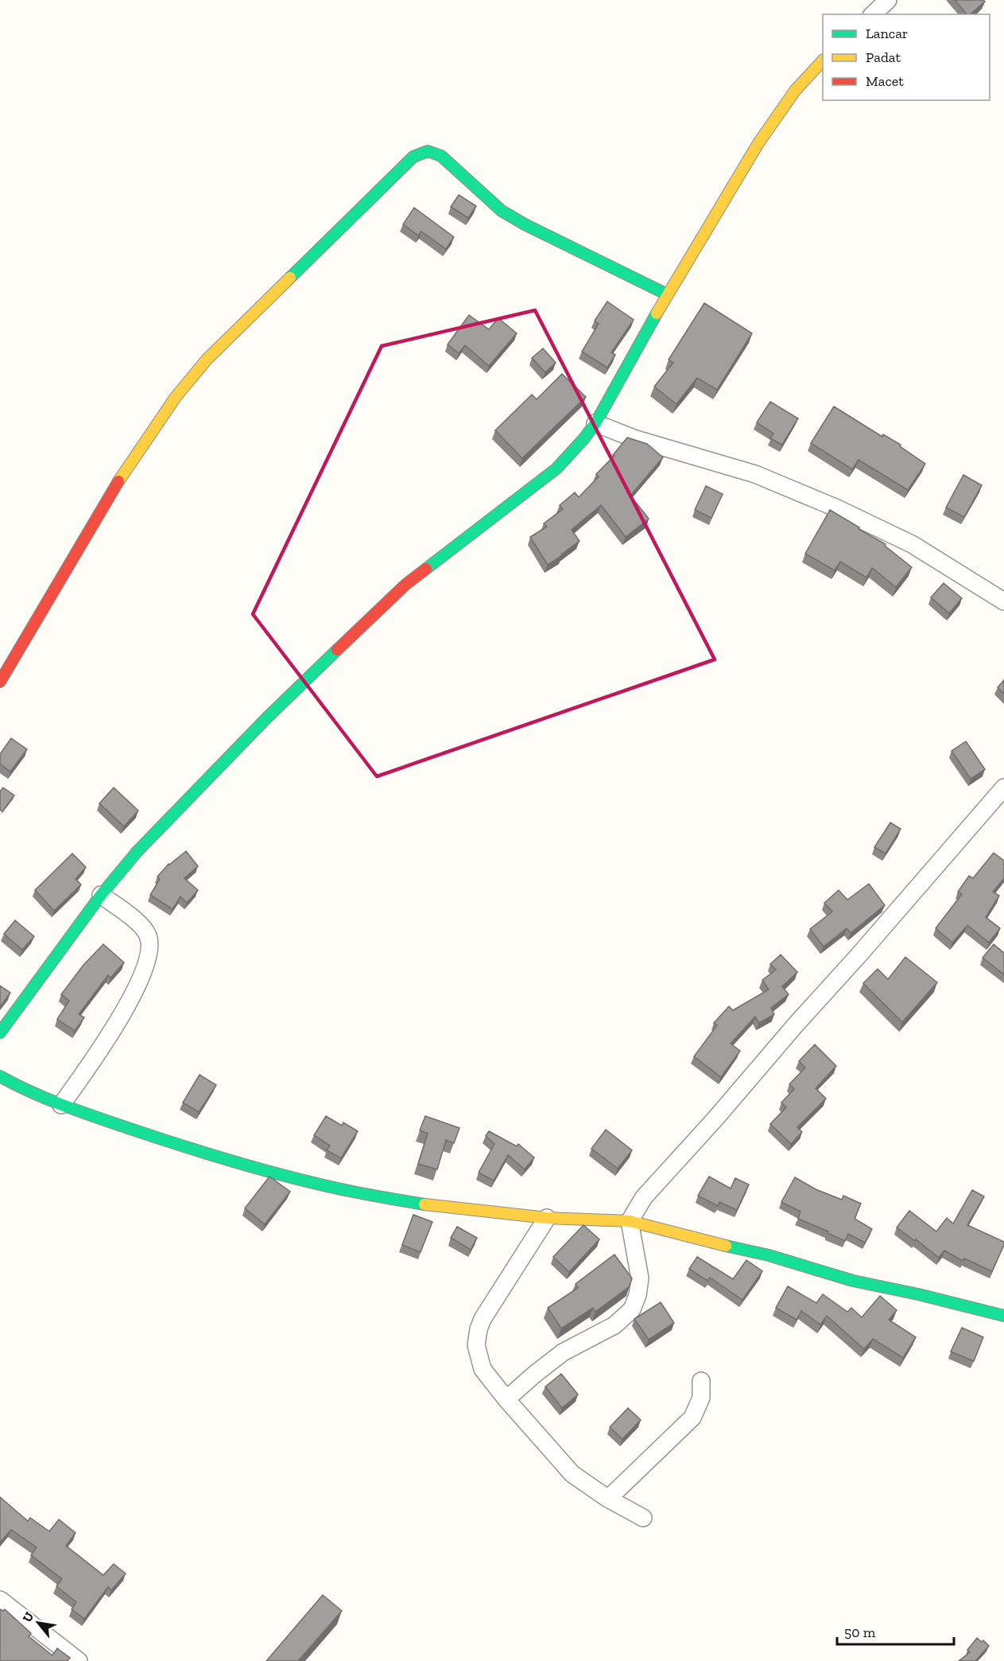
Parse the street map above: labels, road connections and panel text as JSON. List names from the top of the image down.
{
  "legend": ["Lancar", "Padat", "Macet"],
  "scale_bar": "50 m",
  "north": "top left"
}
